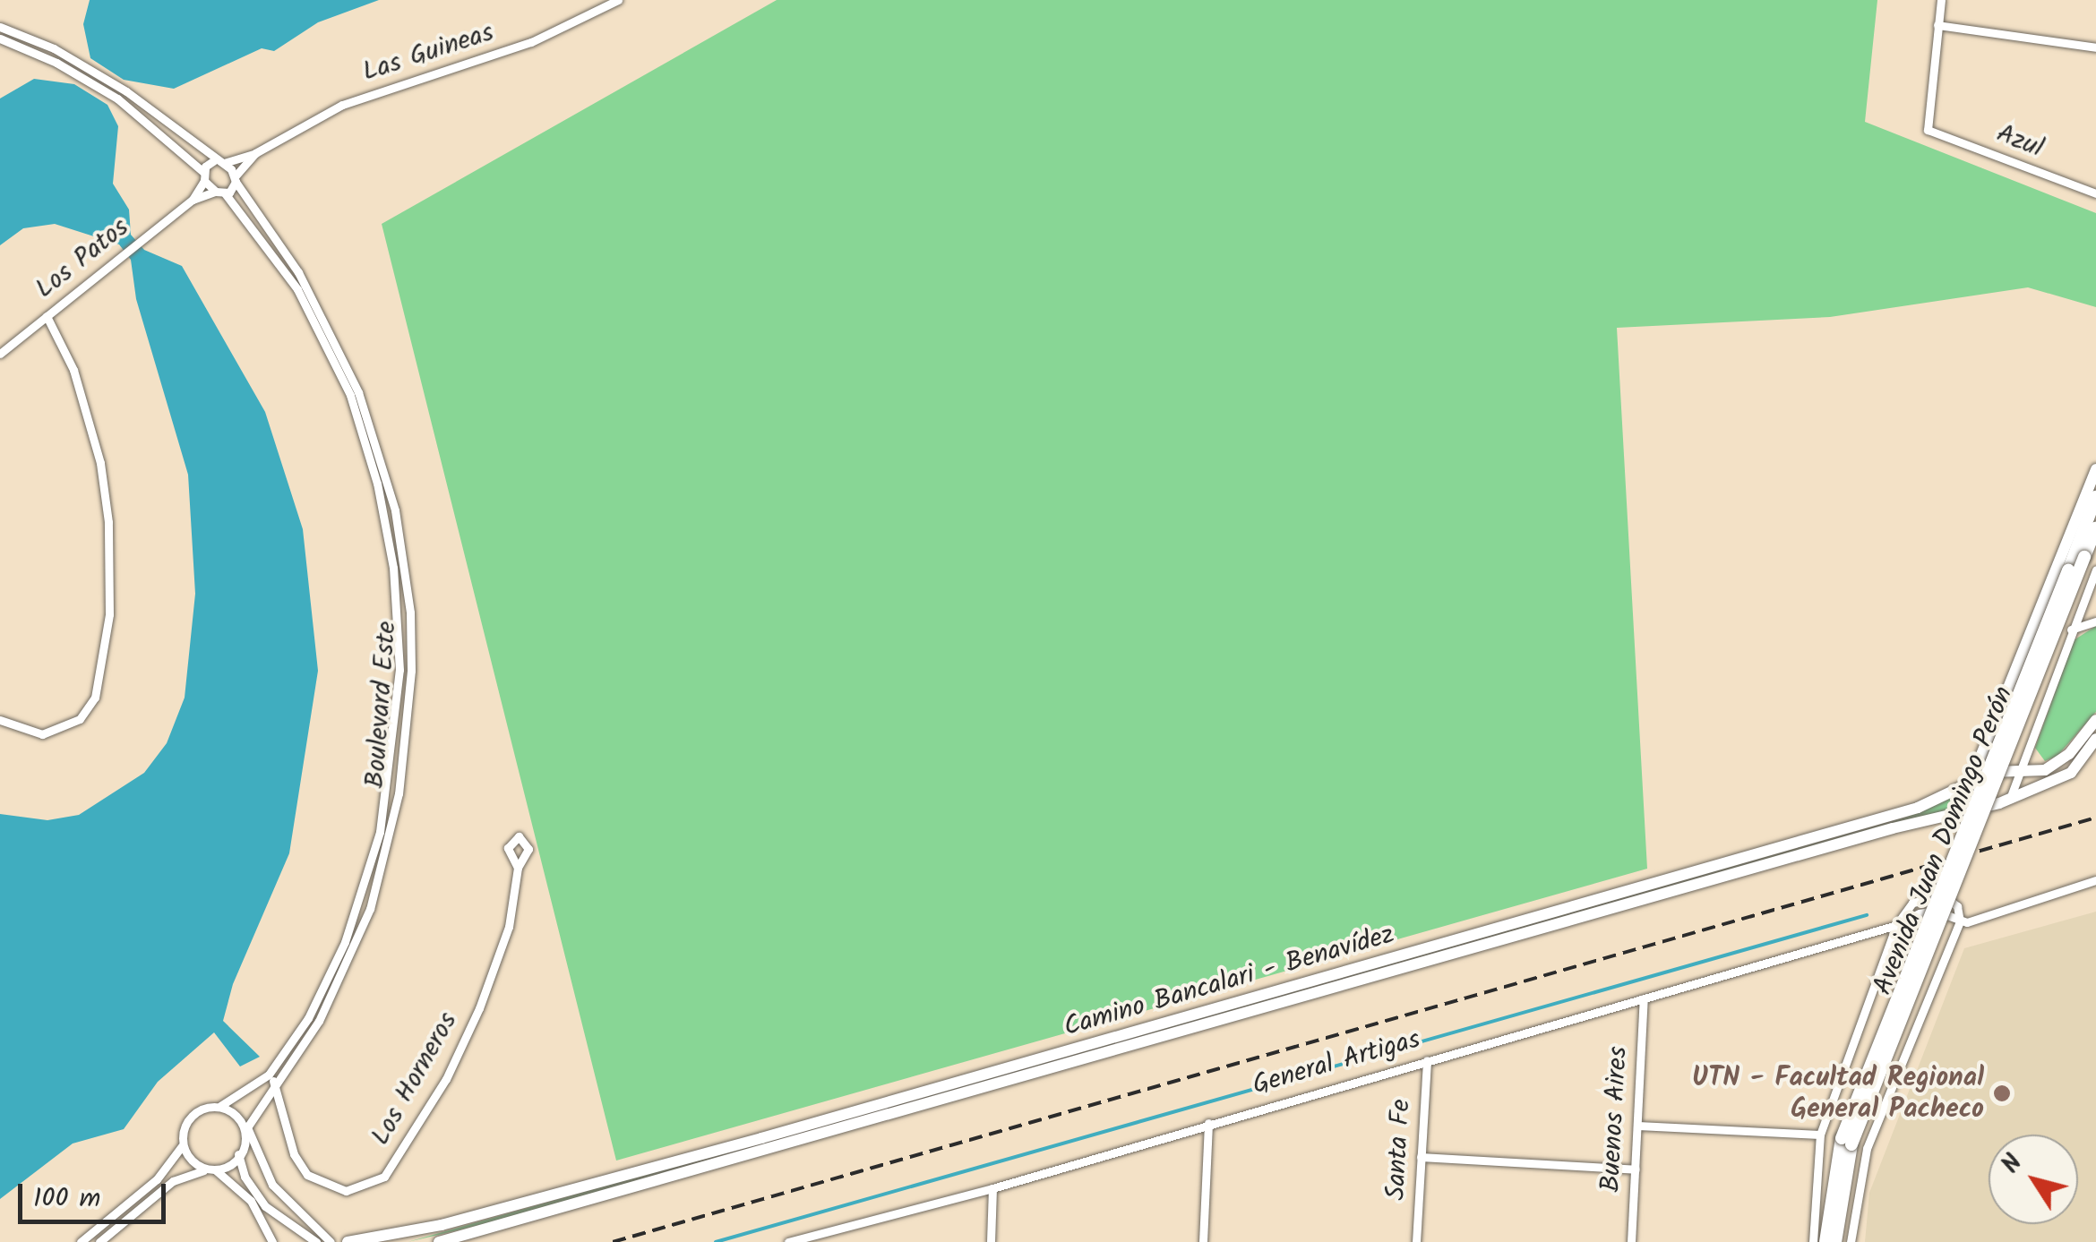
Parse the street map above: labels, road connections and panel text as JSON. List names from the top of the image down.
{
  "streets": {
    "main road": ["Avenida Juan Domingo Perón", "Camino Bancalari - Benavídez"],
    "street": [
      "Las Guineas",
      "Azul",
      "Los Patos",
      "Boulevard Este",
      "General Artigas",
      "Los Horneros",
      "Buenos Aires",
      "Santa Fe"
    ]
  },
  "crossings": [
    ["Las Guineas", "Los Patos"],
    ["Las Guineas", "Boulevard Este"],
    ["Los Patos", "Boulevard Este"],
    ["Boulevard Este", "Los Horneros"],
    ["General Artigas", "Buenos Aires"],
    ["General Artigas", "Santa Fe"]
  ],
  "places": ["UTN - Facultad Regional General Pacheco"],
  "scale_bar": "100 m",
  "north": "top left"
}
